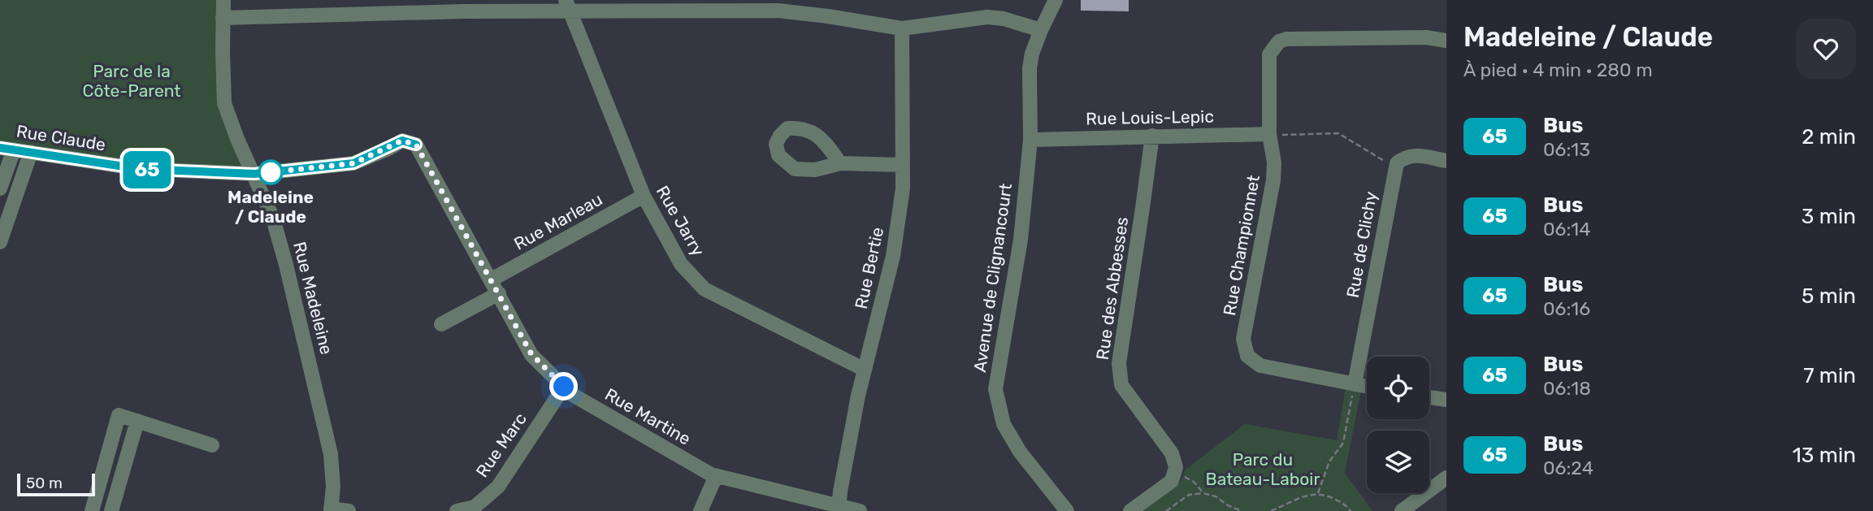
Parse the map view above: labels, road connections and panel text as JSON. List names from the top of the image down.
{
  "streets": {
    "street": [
      "Rue Louis-Lepic",
      "Rue Claude",
      "Rue Jarry",
      "Rue Marleau",
      "Rue de Clichy",
      "Rue Championnet",
      "Rue Bertie",
      "Avenue de Clignancourt",
      "Rue des Abbesses",
      "Rue Madeleine",
      "Rue Martine",
      "Rue Marc"
    ]
  },
  "crossings": [
    ["Rue Louis-Lepic", "Rue Championnet"],
    ["Rue Louis-Lepic", "Avenue de Clignancourt"],
    ["Rue Louis-Lepic", "Rue des Abbesses"],
    ["Rue Claude", "Rue Madeleine"],
    ["Rue Claude", "Rue Martine"],
    ["Rue Jarry", "Rue Marleau"],
    ["Rue Jarry", "Rue Bertie"],
    ["Rue Marleau", "Rue Martine"],
    ["Rue de Clichy", "Rue Championnet"],
    ["Rue Bertie", "Rue Martine"],
    ["Rue Martine", "Rue Marc"]
  ],
  "parks": ["Parc de la Côte-Parent", "Parc du Bateau-Laboir"],
  "places": ["Madeleine / Claude"],
  "lines": ["bus line 65"],
  "scale_bar": "50 m",
  "page": {
    "on_map": "65",
    "heading": ["Madeleine / Claude", "À pied · 4 min · 280 m"],
    "list": [
      {
        "mark": "65",
        "name": "Bus",
        "note": "06:13",
        "value": "2 min"
      },
      {
        "mark": "65",
        "name": "Bus",
        "note": "06:14",
        "value": "3 min"
      },
      {
        "mark": "65",
        "name": "Bus",
        "note": "06:16",
        "value": "5 min"
      },
      {
        "mark": "65",
        "name": "Bus",
        "note": "06:18",
        "value": "7 min"
      },
      {
        "mark": "65",
        "name": "Bus",
        "note": "06:24",
        "value": "13 min"
      }
    ],
    "scale": "50 m"
  }
}
